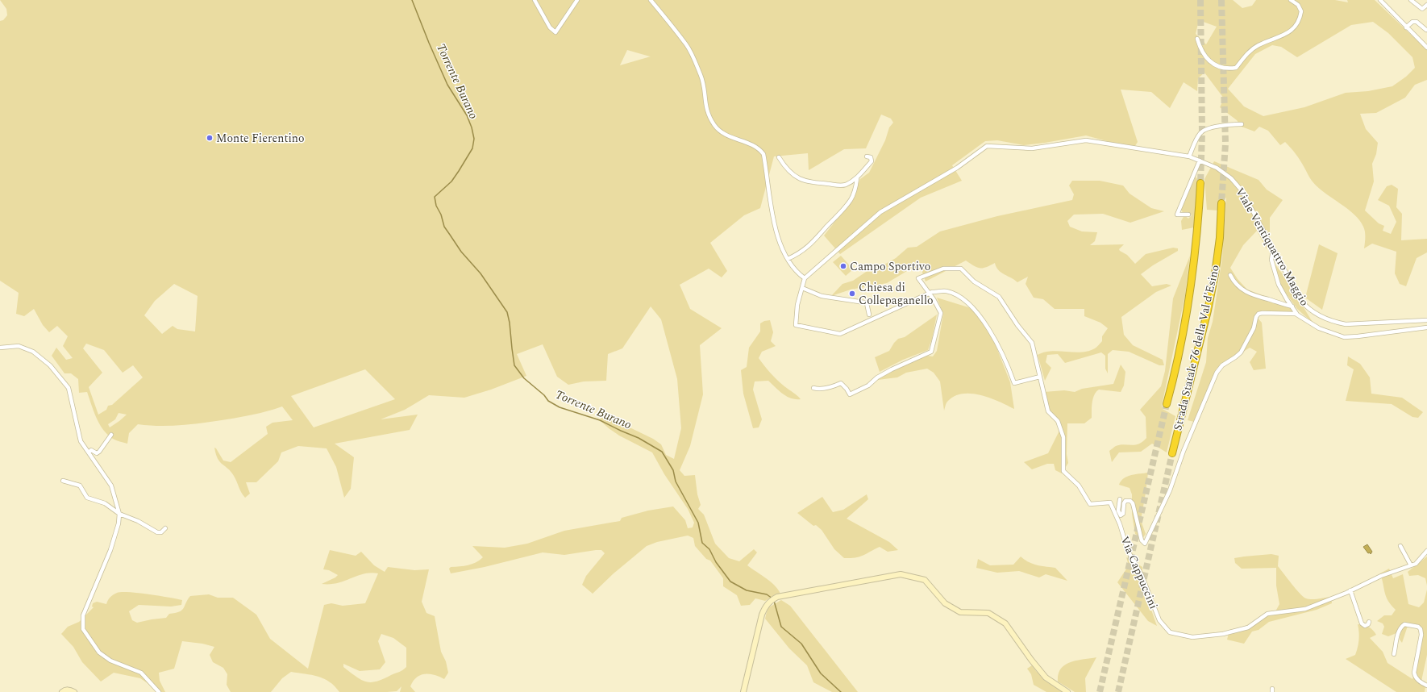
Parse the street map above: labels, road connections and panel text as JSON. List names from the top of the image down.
{
  "streets": {
    "highway": ["Strada Statale 76 della Val d'Esino"],
    "street": ["Viale Ventiquattro Maggio", "Via Cappuccini"]
  },
  "water": ["Torrente Burano"],
  "places": ["Monte Fierentino", "Campo Sportivo", "Chiesa di Collepaganello"]
}
